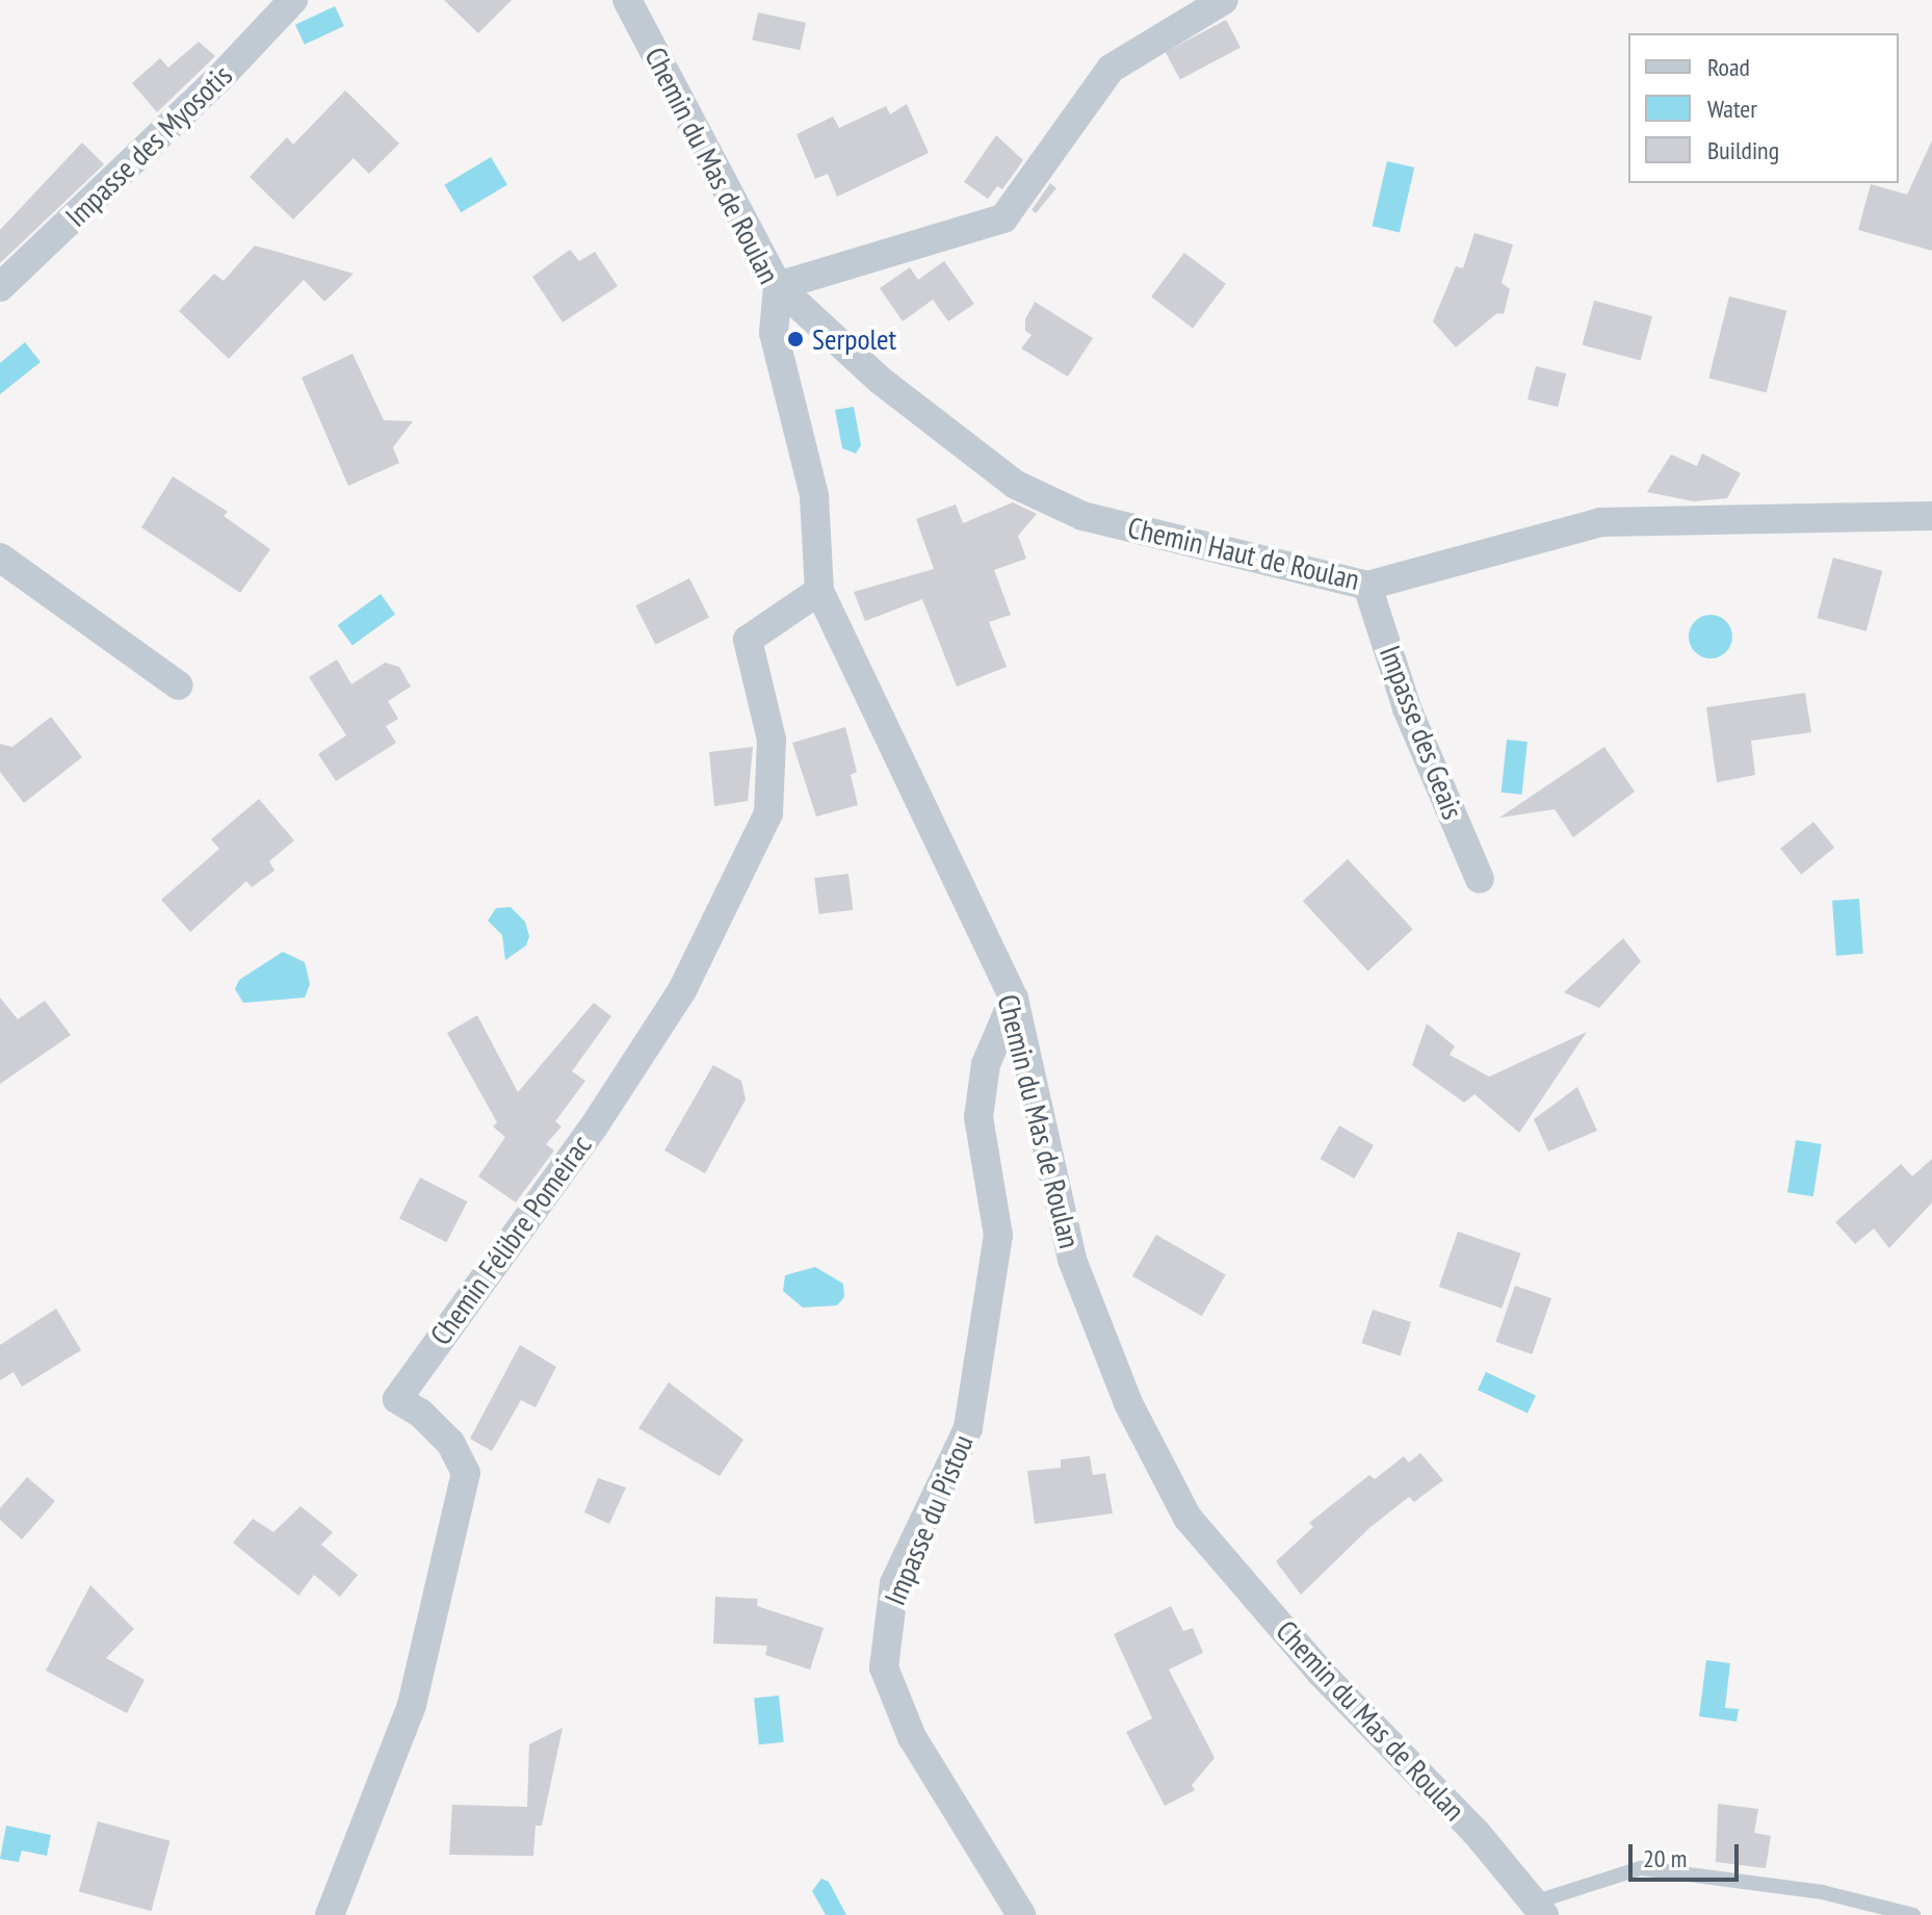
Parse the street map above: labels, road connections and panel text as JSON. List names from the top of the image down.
{
  "streets": {
    "street": [
      "Impasse des Myosotis",
      "Chemin du Mas de Roulan",
      "Chemin Haut de Roulan",
      "Impasse des Geais",
      "Chemin Félibre Pomeirac",
      "Impasse du Pistou"
    ]
  },
  "crossings": [
    ["Chemin du Mas de Roulan", "Chemin Haut de Roulan"],
    ["Chemin du Mas de Roulan", "Chemin Félibre Pomeirac"],
    ["Chemin du Mas de Roulan", "Impasse du Pistou"],
    ["Chemin Haut de Roulan", "Impasse des Geais"]
  ],
  "places": ["Serpolet"],
  "legend": ["Road", "Water", "Building"],
  "scale_bar": "20 m"
}
